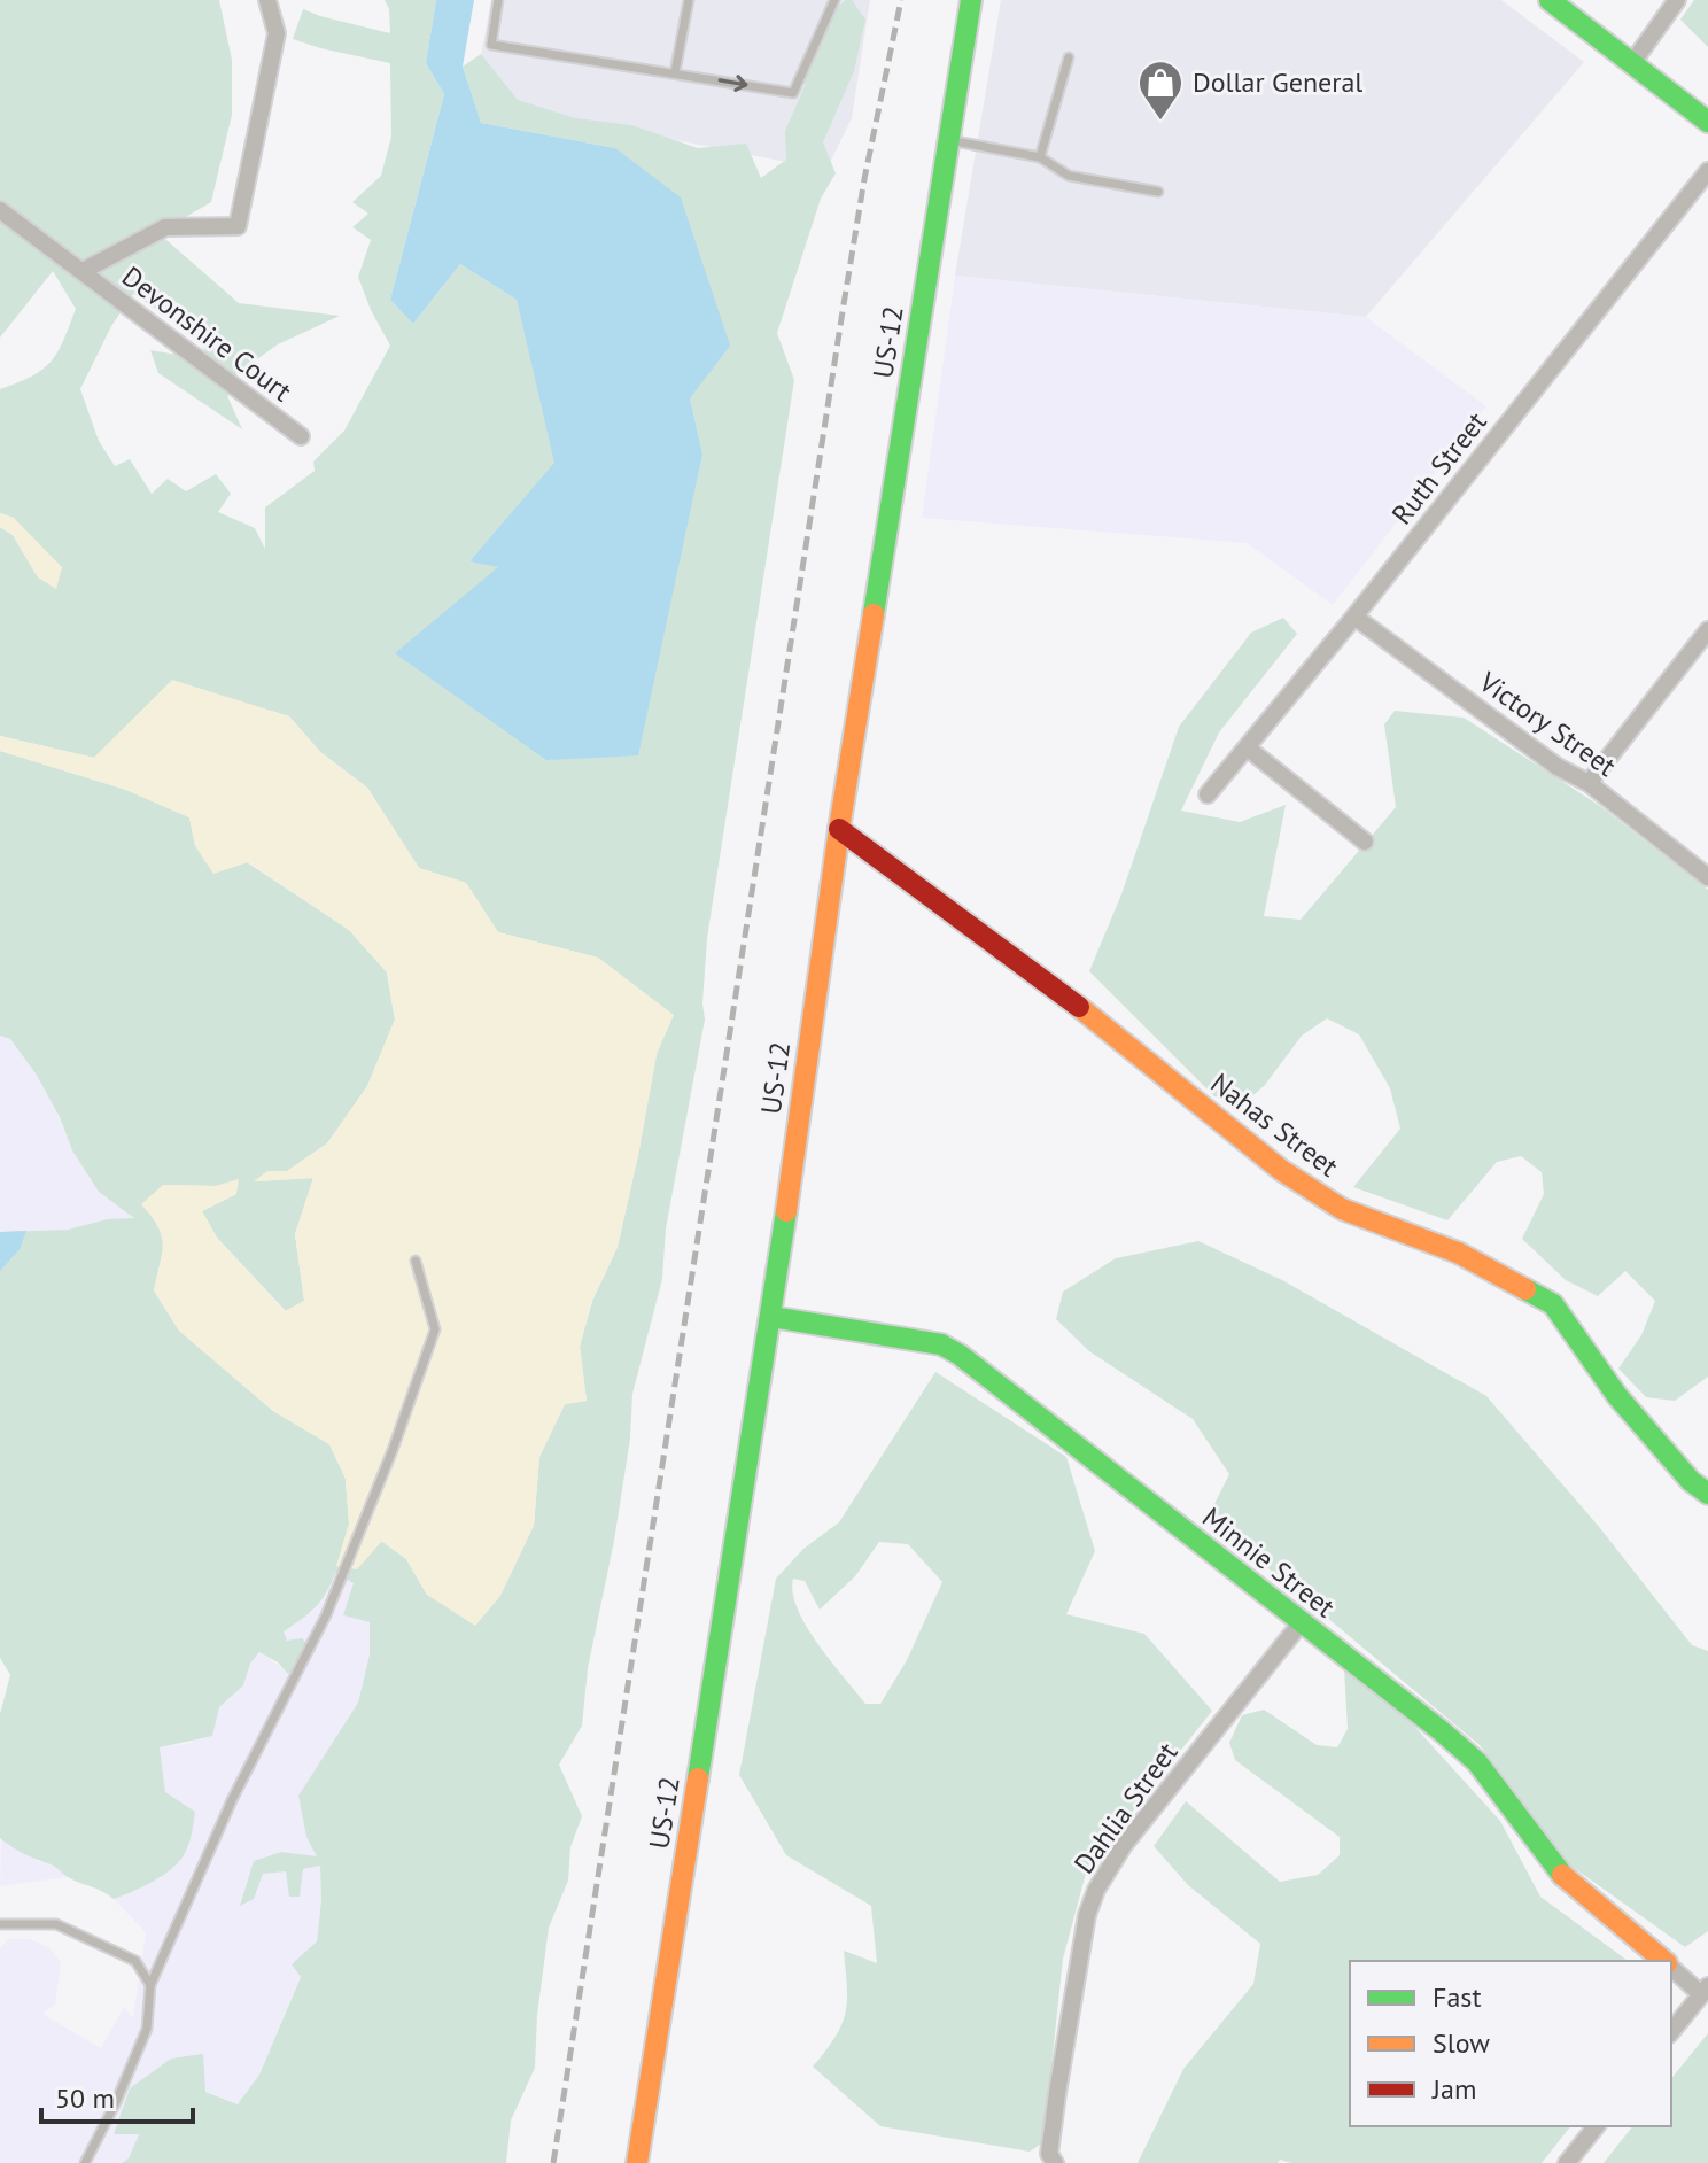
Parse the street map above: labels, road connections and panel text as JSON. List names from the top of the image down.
{
  "streets": {
    "street": [
      "Devonshire Court",
      "US-12",
      "Ruth Street",
      "Victory Street",
      "Nahas Street",
      "Minnie Street",
      "Dahlia Street"
    ]
  },
  "crossings": [
    ["US-12", "Nahas Street"],
    ["US-12", "Minnie Street"],
    ["Ruth Street", "Victory Street"],
    ["Minnie Street", "Dahlia Street"]
  ],
  "places": {
    "shop": ["Dollar General"]
  },
  "legend": ["Fast", "Slow", "Jam"],
  "scale_bar": "50 m"
}
